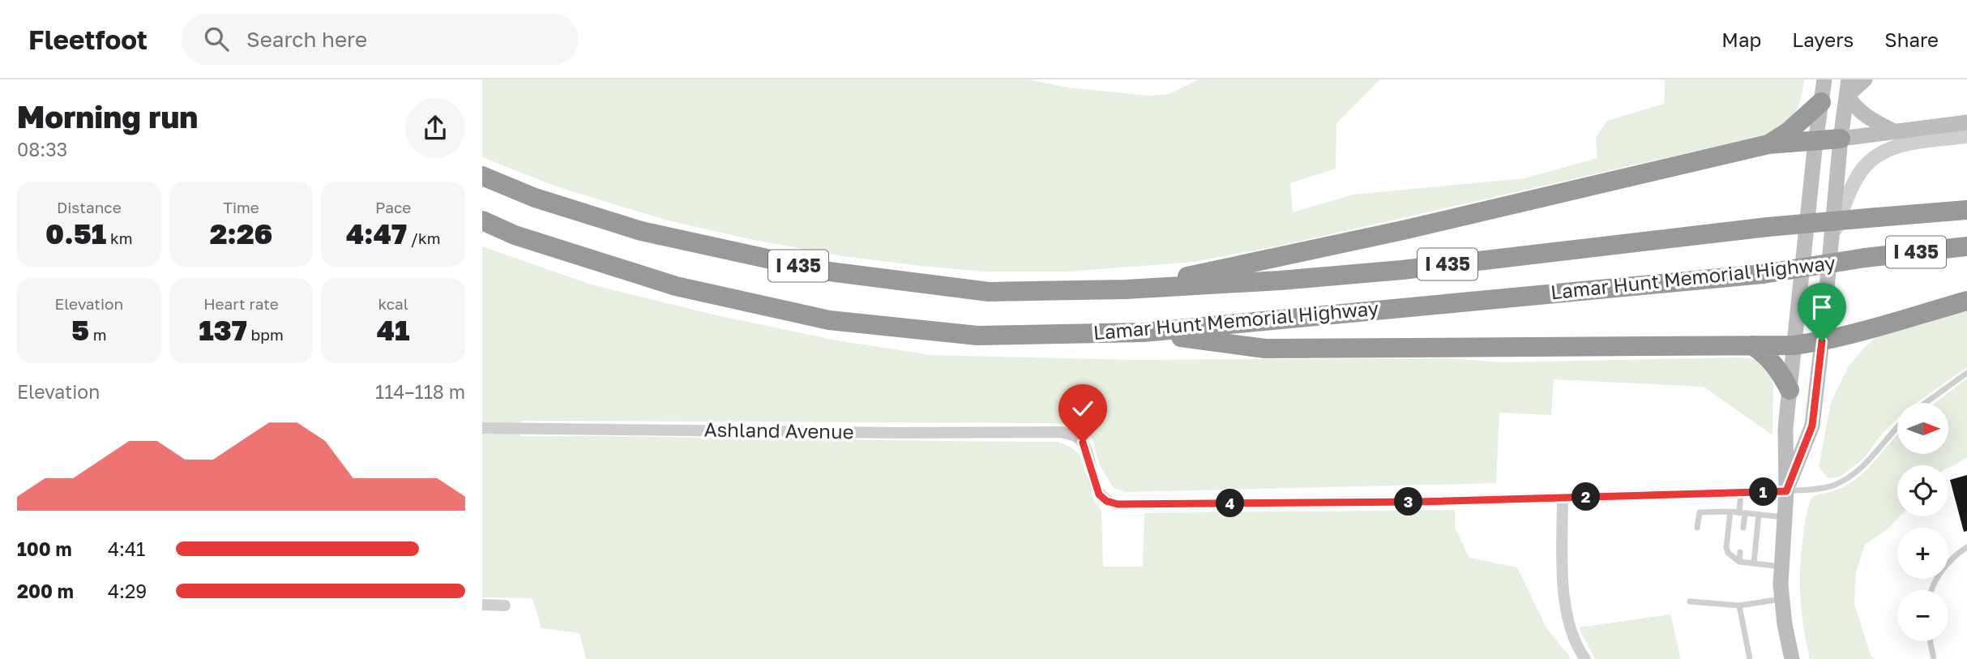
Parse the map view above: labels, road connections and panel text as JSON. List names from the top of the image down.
{
  "streets": {
    "highway": ["I 435", "Lamar Hunt Memorial Highway"],
    "street": ["Ashland Avenue"]
  },
  "north": "right",
  "page": {
    "header": "Fleetfoot",
    "search": "Search here",
    "nav": ["Map", "Layers", "Share"],
    "heading": ["Morning run", "08:33"],
    "stats": [
      ["Distance", "0.51 km"],
      ["Time", "2:26"],
      ["Pace", "4:47 /km"],
      ["Elevation", "5 m"],
      ["Heart rate", "137 bpm"],
      ["kcal", "41"]
    ],
    "chart": ["Elevation", "114–118 m"],
    "map_buttons": ["+", "−"],
    "pins": [
      "1",
      "2",
      "3",
      "4"
    ],
    "list": [
      {
        "name": "100 m",
        "note": "4:41"
      },
      {
        "name": "200 m",
        "note": "4:29"
      }
    ]
  }
}
